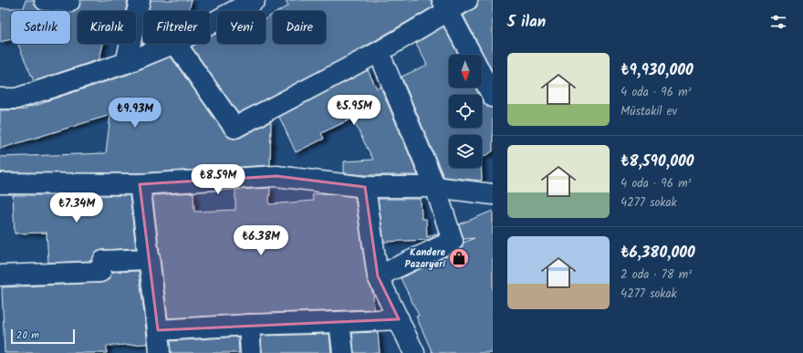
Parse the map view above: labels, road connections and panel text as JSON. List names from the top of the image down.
{
  "places": {
    "shop": ["Kandere Pazaryeri"]
  },
  "scale_bar": "20 m",
  "north": "bottom",
  "page": {
    "heading": "5 ilan",
    "chip": [
      "Satılık",
      "Kiralık",
      "Filtreler",
      "Yeni",
      "Daire"
    ],
    "list": [
      {
        "name": "₺9,930,000",
        "note": "4 oda · 96 m² · Müstakil ev"
      },
      {
        "name": "₺8,590,000",
        "note": "4 oda · 96 m² · 4277 sokak"
      },
      {
        "name": "₺6,380,000",
        "note": "2 oda · 78 m² · 4277 sokak"
      }
    ],
    "price": [
      "₺5.95M",
      "₺9.93M",
      "₺8.59M",
      "₺7.34M",
      "₺6.38M"
    ],
    "scale": "20 m"
  }
}
